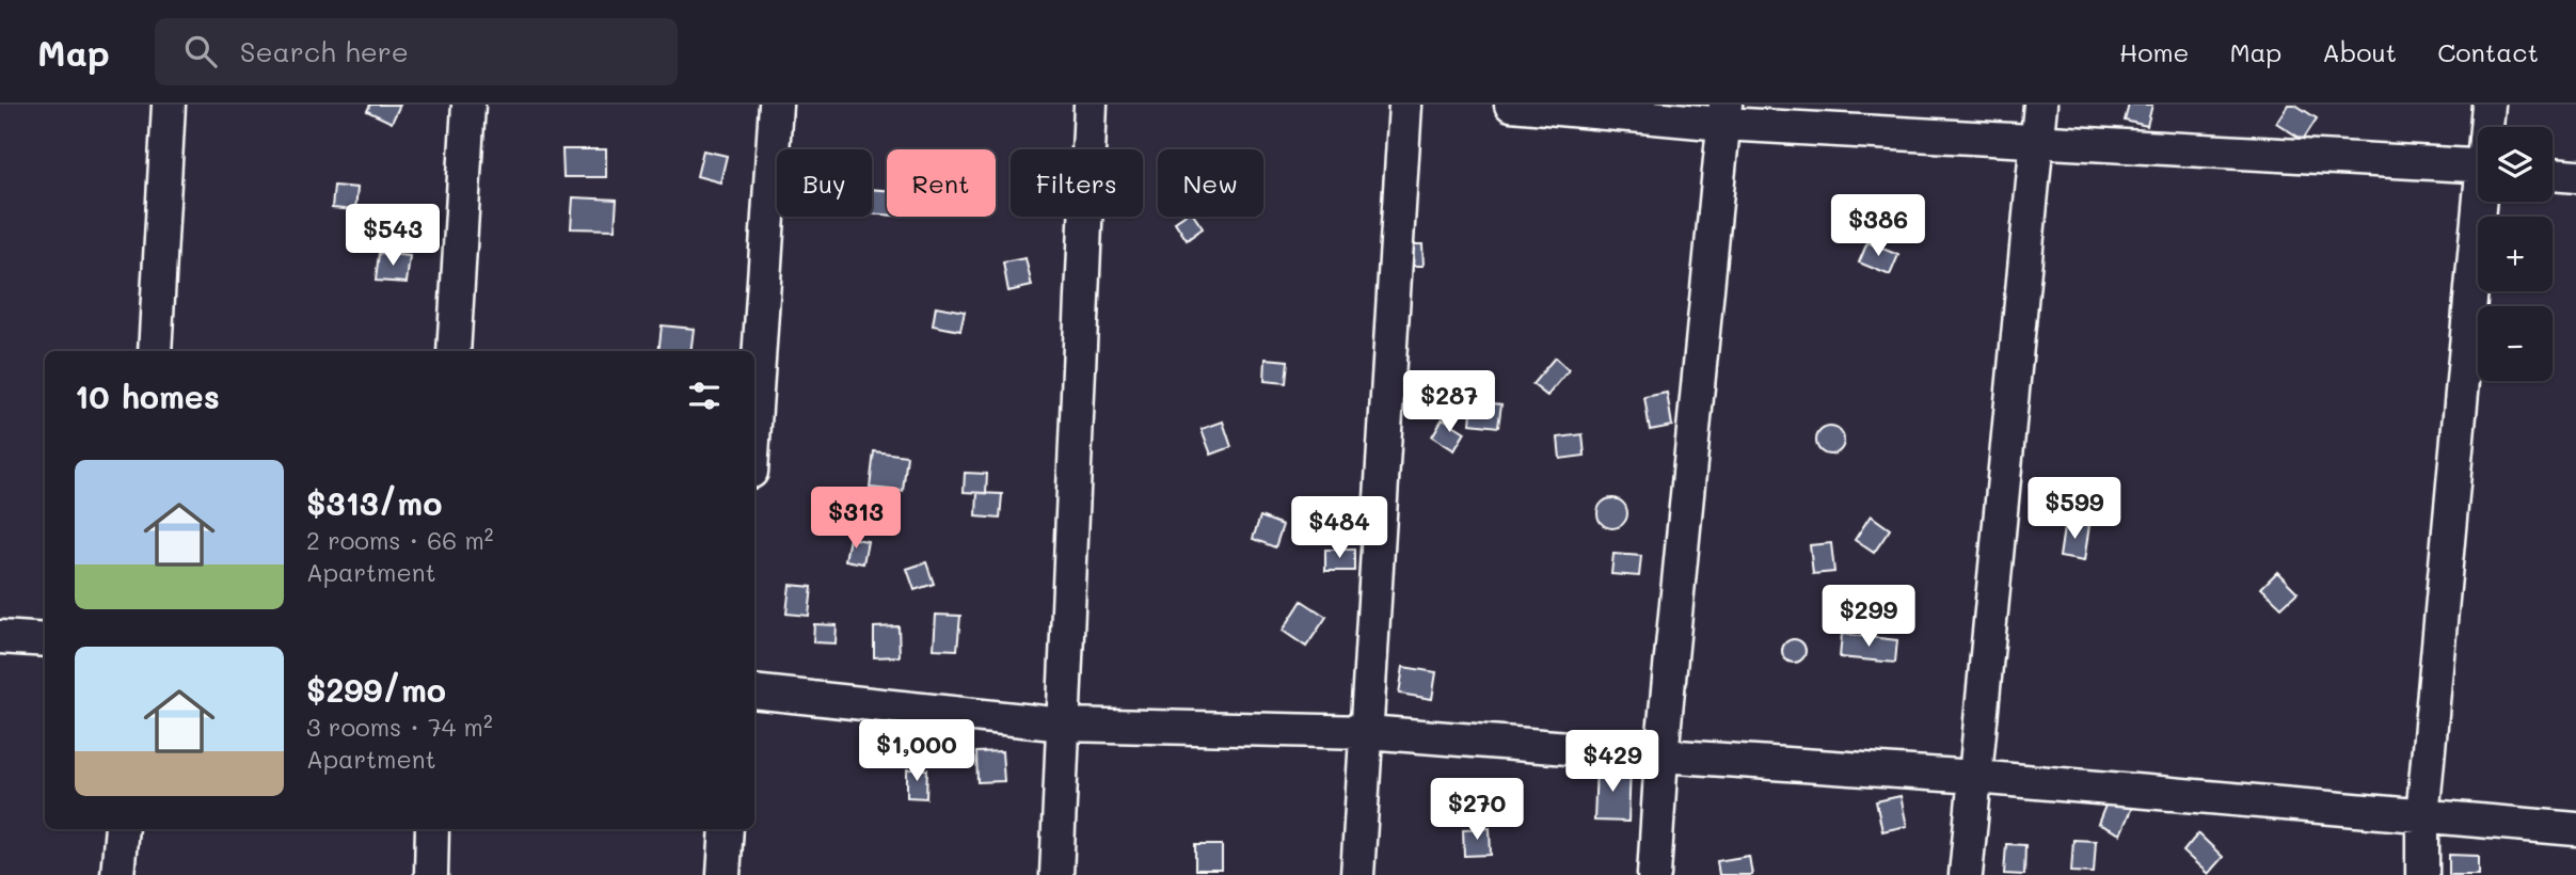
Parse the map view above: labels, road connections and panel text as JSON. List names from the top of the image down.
{
  "page": {
    "header": "Map",
    "search": "Search here",
    "nav": [
      "Home",
      "Map",
      "About",
      "Contact"
    ],
    "map_buttons": ["+", "−"],
    "chip": [
      "Buy",
      "Rent",
      "Filters",
      "New"
    ],
    "price": [
      "$386",
      "$543",
      "$287",
      "$599",
      "$313",
      "$484",
      "$299",
      "$1,000",
      "$429",
      "$270"
    ],
    "heading": "10 homes",
    "list": [
      {
        "name": "$313/mo",
        "note": "2 rooms · 66 m² · Apartment"
      },
      {
        "name": "$299/mo",
        "note": "3 rooms · 74 m² · Apartment"
      }
    ]
  }
}
